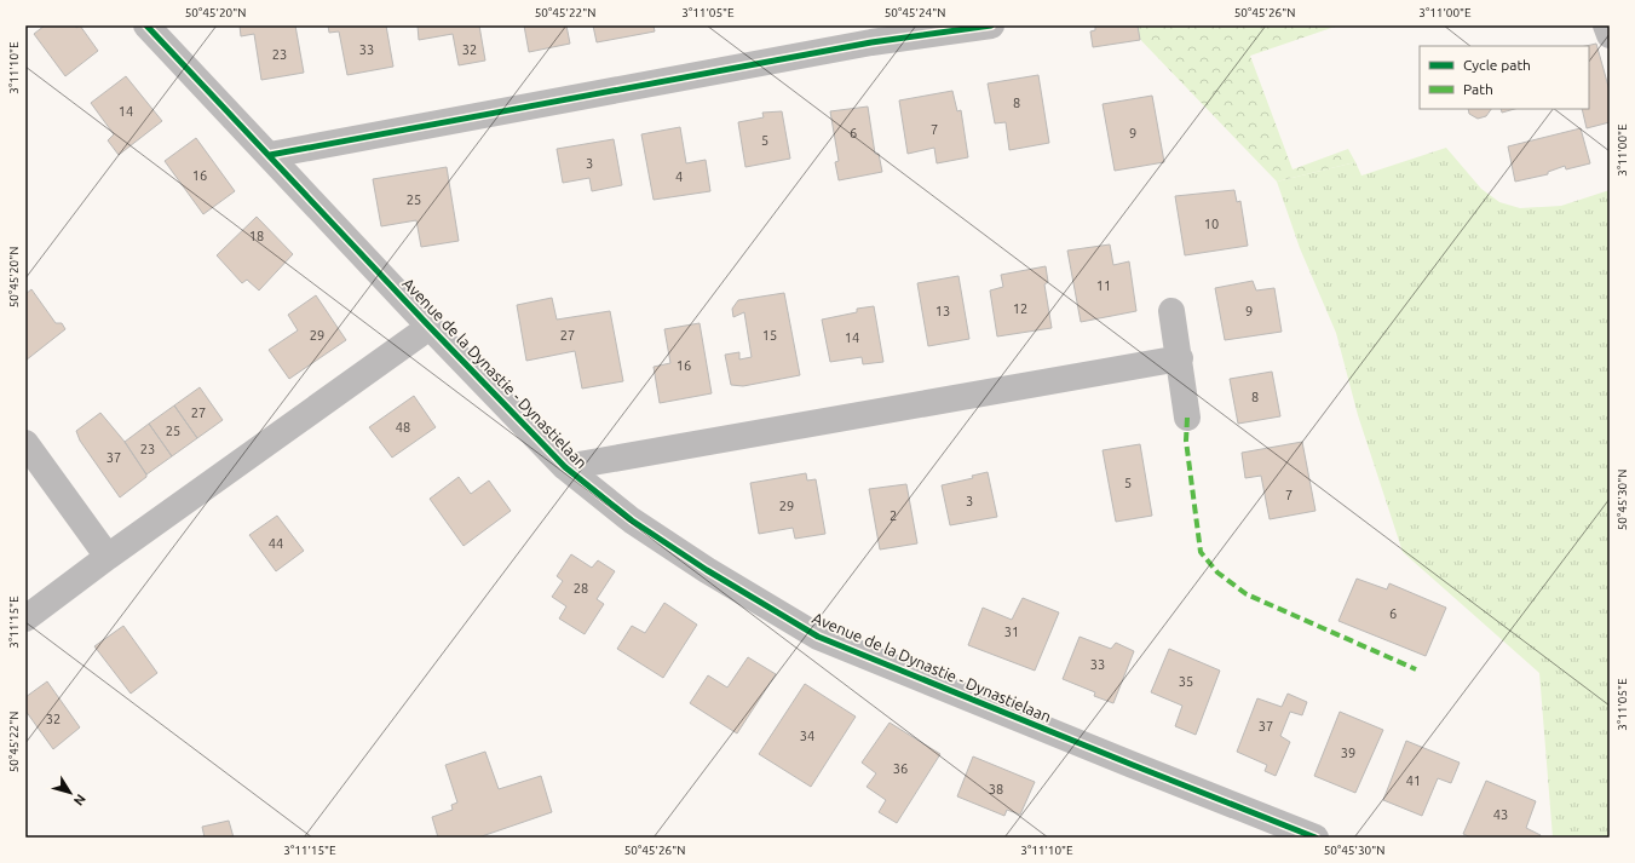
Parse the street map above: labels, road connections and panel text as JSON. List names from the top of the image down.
{
  "streets": {
    "street": ["Avenue de la Dynastie - Dynastielaan"]
  },
  "house_numbers": [
    "33",
    "32",
    "23",
    "8",
    "14",
    "7",
    "6",
    "9",
    "5",
    "3",
    "16",
    "4",
    "25",
    "10",
    "18",
    "11",
    "12",
    "13",
    "9",
    "29",
    "27",
    "15",
    "14",
    "16",
    "8",
    "27",
    "48",
    "25",
    "23",
    "37",
    "5",
    "7",
    "3",
    "29",
    "2",
    "44",
    "28",
    "6",
    "31",
    "33",
    "35",
    "32",
    "37",
    "34",
    "39",
    "36",
    "41",
    "38",
    "43"
  ],
  "legend": ["Cycle path", "Path"],
  "north": "bottom right",
  "coordinates": [
    "50°45'20\"N",
    "50°45'22\"N",
    "3°11'05\"E",
    "50°45'24\"N",
    "50°45'26\"N",
    "3°11'00\"E",
    "3°11'10\"E",
    "50°45'30\"N",
    "3°11'15\"E"
  ]
}
